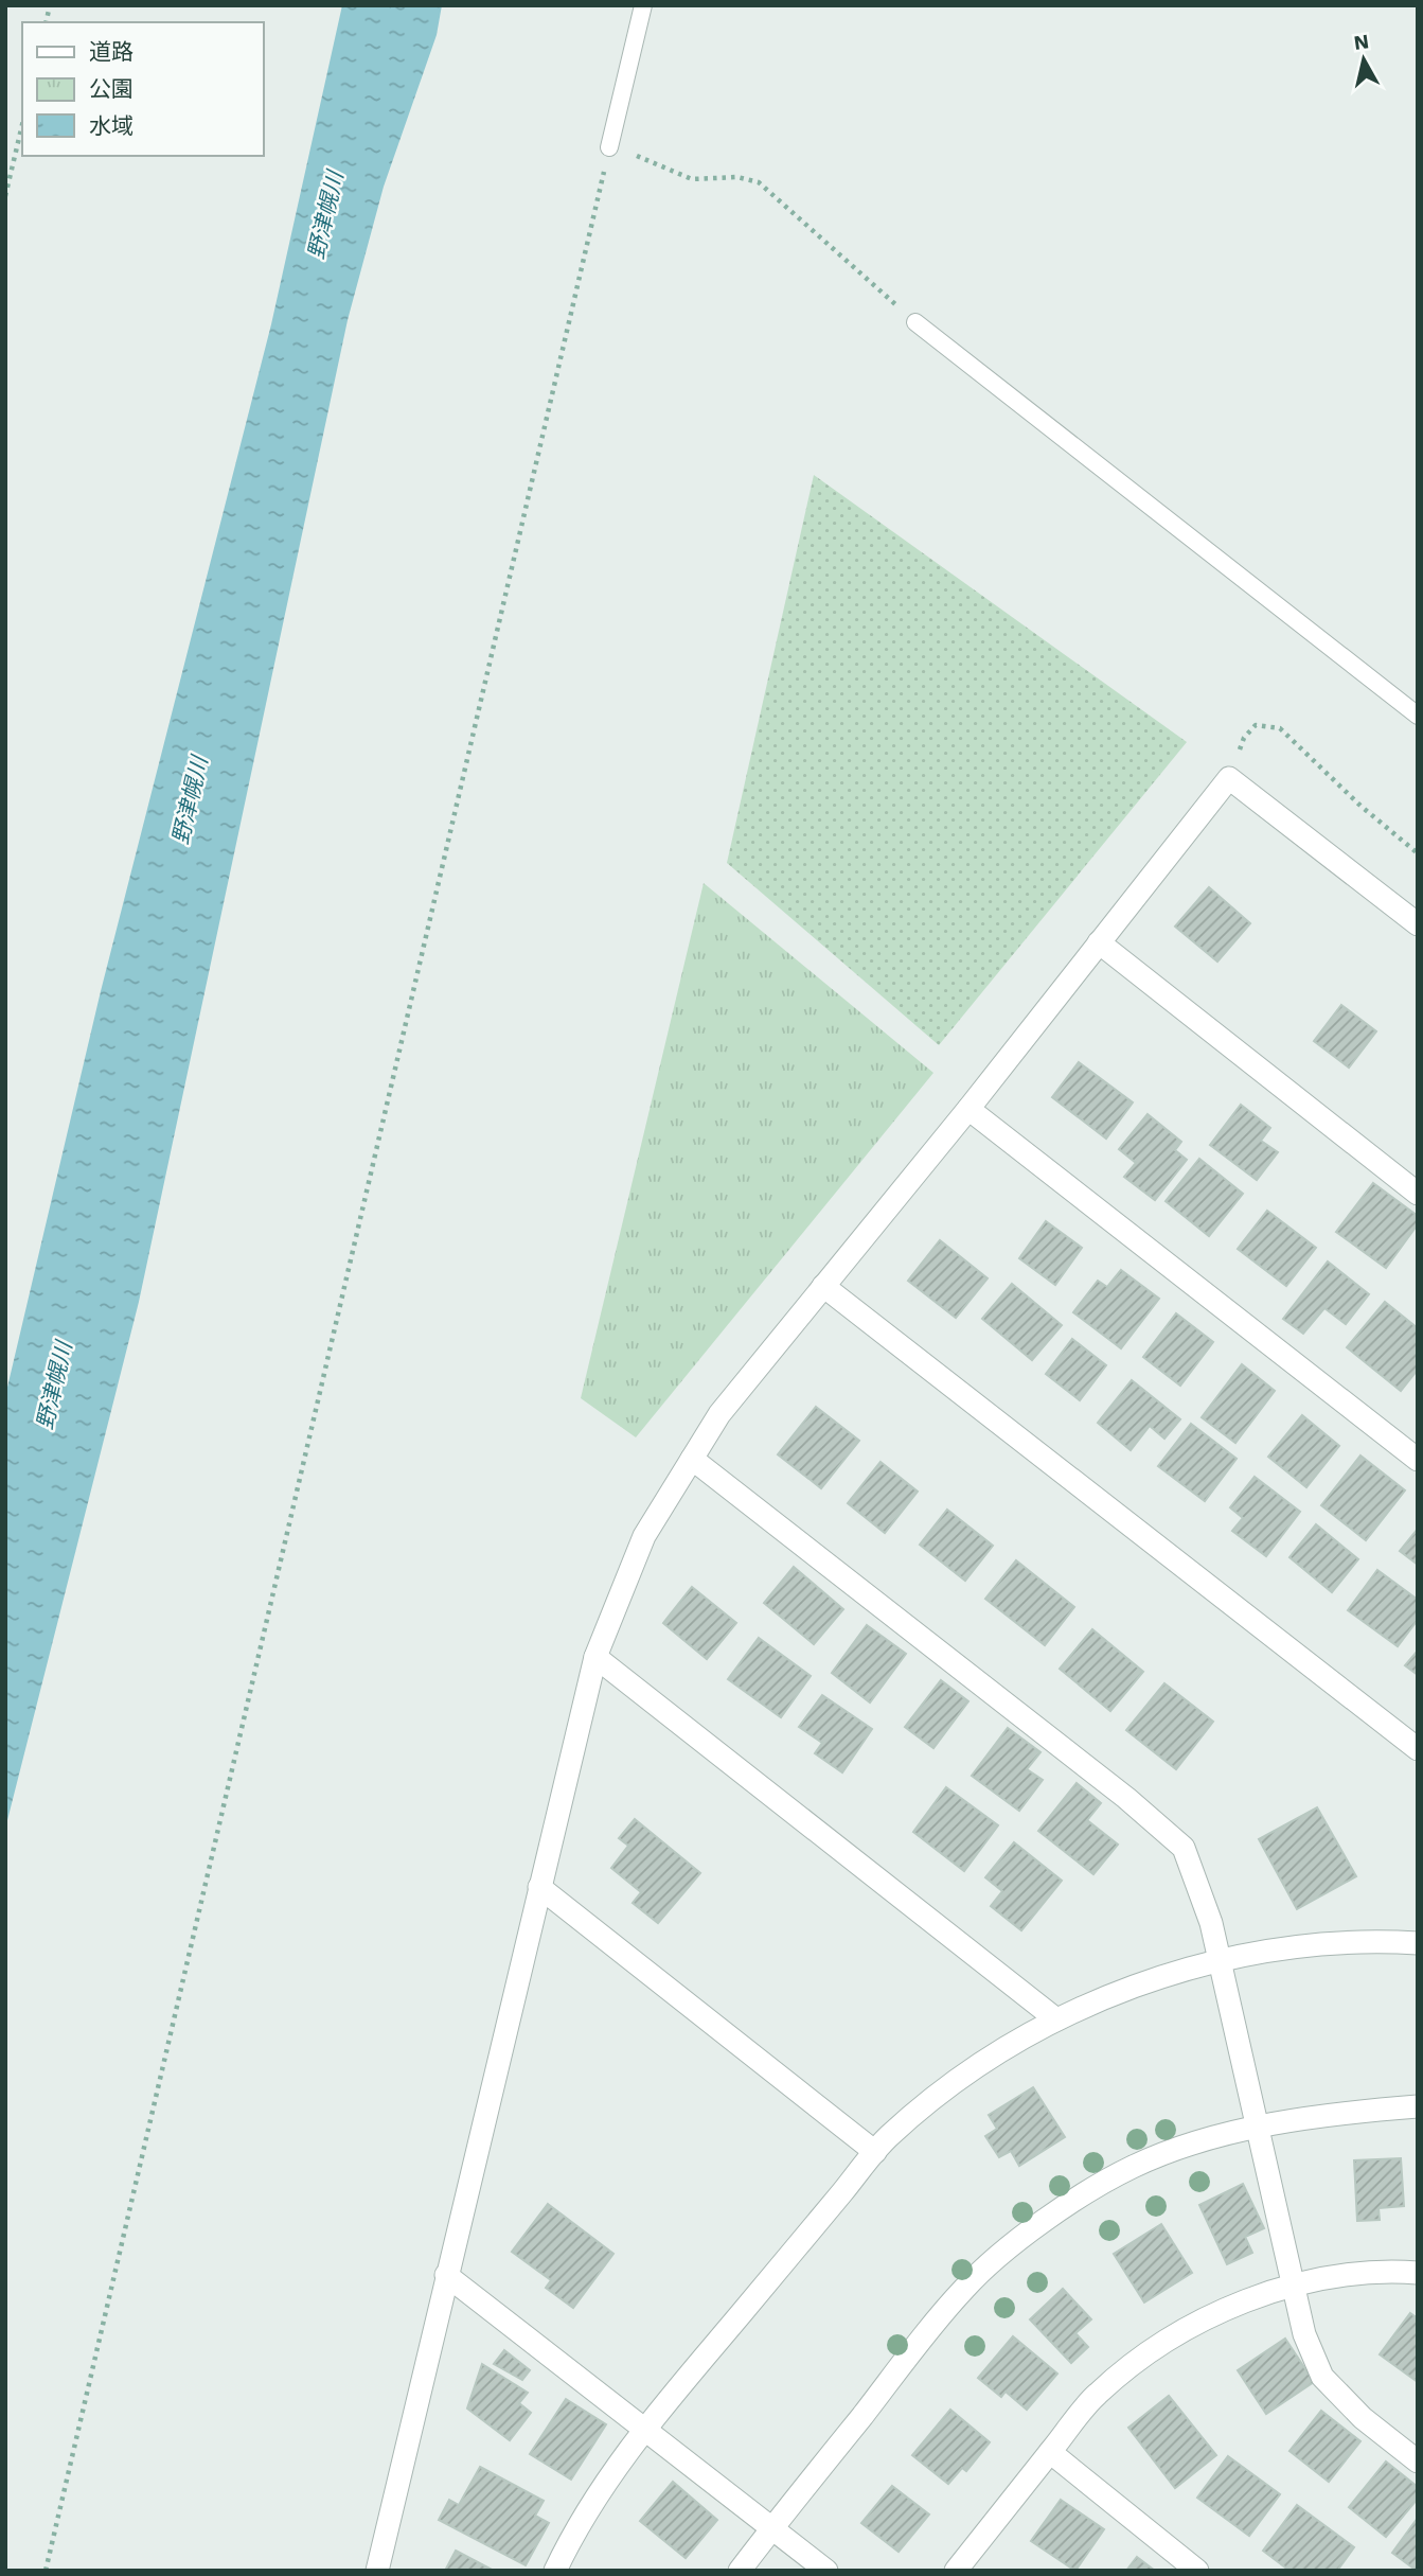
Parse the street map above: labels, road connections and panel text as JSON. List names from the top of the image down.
{
  "water": ["野津幌川"],
  "legend": ["道路", "公園", "水域"],
  "north": "top"
}
